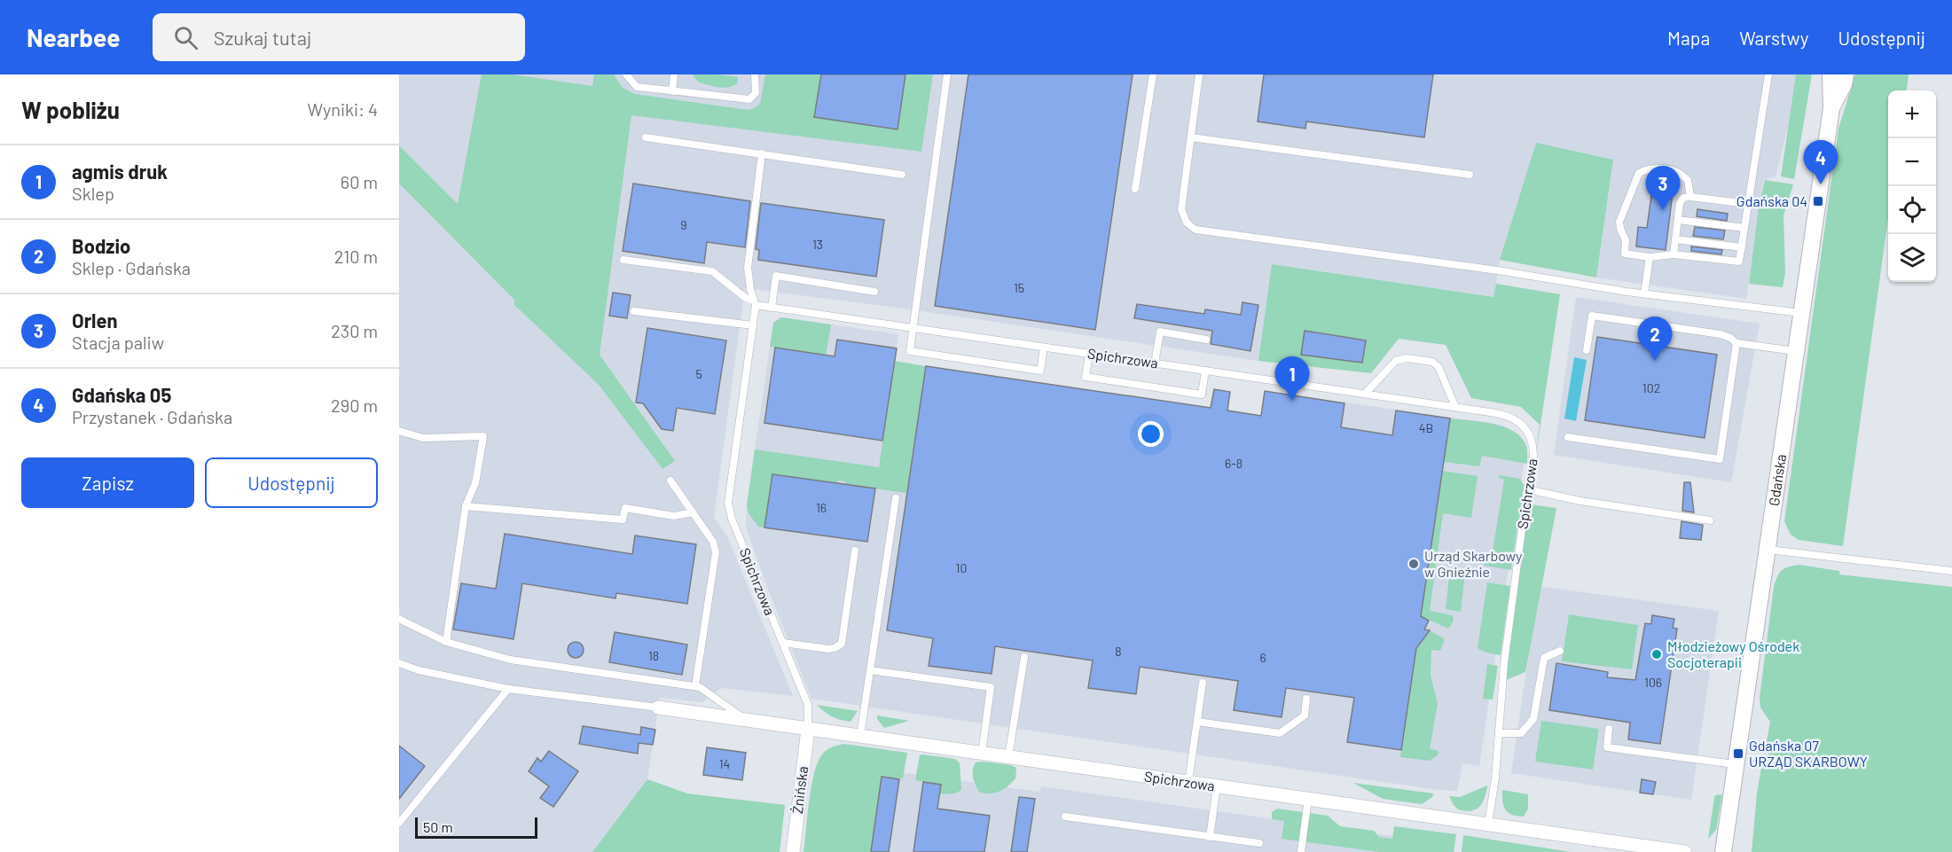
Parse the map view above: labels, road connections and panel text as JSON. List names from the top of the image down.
{
  "streets": {
    "street": ["Spichrzowa", "Gdańska", "Żnińska"]
  },
  "crossings": [
    ["Spichrzowa", "Żnińska"]
  ],
  "places": {
    "transit": ["Gdańska 04", "Gdańska 07 URZĄD SKARBOWY"],
    "other": ["Urząd Skarbowy w Gnieźnie", "Młodzieżowy Ośrodek Socjoterapii"]
  },
  "house_numbers": [
    "9",
    "13",
    "15",
    "5",
    "102",
    "4B",
    "6-8",
    "16",
    "10",
    "8",
    "18",
    "6",
    "106",
    "14"
  ],
  "scale_bar": "50 m",
  "page": {
    "header": "Nearbee",
    "search": "Szukaj tutaj",
    "nav": ["Mapa", "Warstwy", "Udostępnij"],
    "heading": ["W pobliżu", "Wyniki: 4"],
    "map_buttons": ["+", "−"],
    "pins": [
      "4",
      "3",
      "2",
      "1"
    ],
    "list": [
      {
        "mark": "1",
        "name": "agmis druk",
        "note": "Sklep",
        "value": "60 m"
      },
      {
        "mark": "2",
        "name": "Bodzio",
        "note": "Sklep · Gdańska",
        "value": "210 m"
      },
      {
        "mark": "3",
        "name": "Orlen",
        "note": "Stacja paliw",
        "value": "230 m"
      },
      {
        "mark": "4",
        "name": "Gdańska 05",
        "note": "Przystanek · Gdańska",
        "value": "290 m"
      }
    ],
    "buttons": ["Zapisz", "Udostępnij"],
    "scale": "50 m"
  }
}
